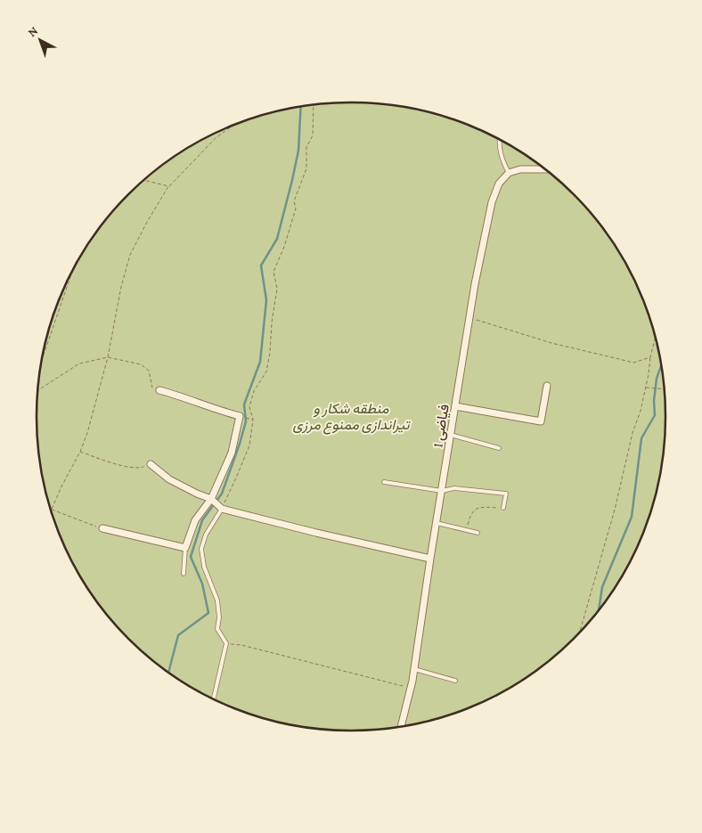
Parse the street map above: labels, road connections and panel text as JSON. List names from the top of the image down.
{
  "streets": {
    "street": ["فیاضی 1"]
  },
  "parks": ["منطقه شکار و تیراندازی ممنوع مرزی"],
  "north": "top left"
}
